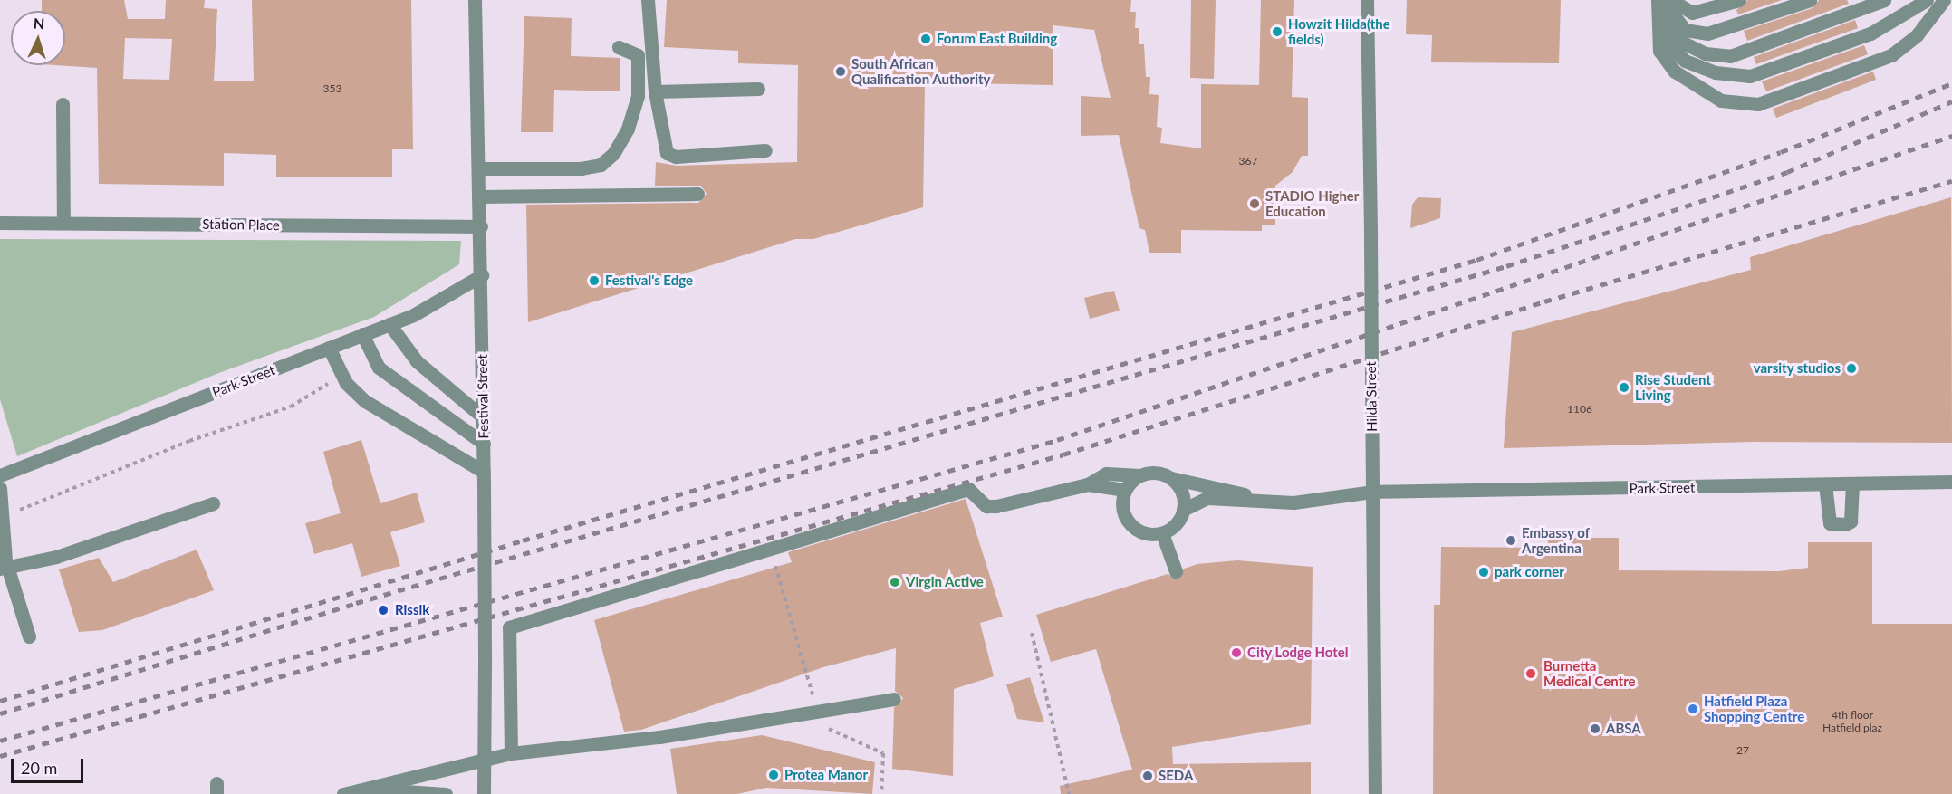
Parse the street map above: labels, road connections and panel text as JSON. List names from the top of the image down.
{
  "streets": {
    "street": [
      "Station Place",
      "Park Street",
      "Festival Street",
      "Hilda Street"
    ]
  },
  "crossings": [
    ["Station Place", "Festival Street"],
    ["Park Street", "Festival Street"],
    ["Park Street", "Hilda Street"]
  ],
  "places": [
    "Howzit Hilda(the fields)",
    "Forum East Building",
    "South African Qualification Authority",
    "STADIO Higher Education",
    "Festival's Edge",
    "varsity studios",
    "Rise Student Living",
    "Embassy of Argentina",
    "park corner",
    "Virgin Active",
    "Rissik",
    "City Lodge Hotel",
    "Burnetta Medical Centre",
    "Hatfield Plaza Shopping Centre",
    "ABSA",
    "Protea Manor",
    "SEDA"
  ],
  "house_numbers": [
    "353",
    "367",
    "1106",
    "4th floor Hatfield plaz",
    "27"
  ],
  "scale_bar": "20 m",
  "north": "top"
}
